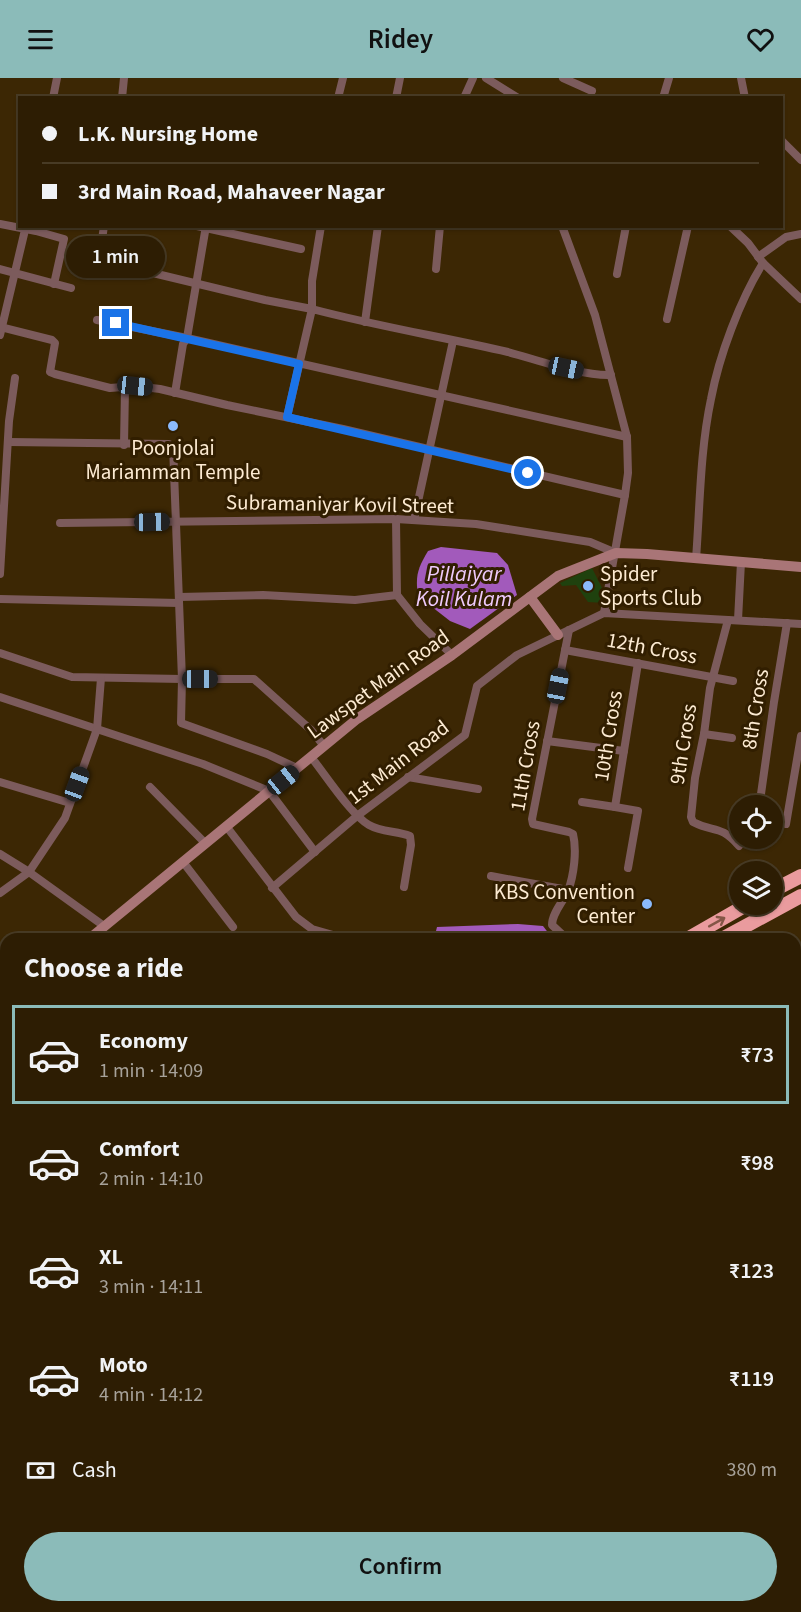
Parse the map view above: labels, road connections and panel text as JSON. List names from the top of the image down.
{
  "streets": {
    "street": [
      "Subramaniyar Kovil Street",
      "12th Cross",
      "Lawspet Main Road",
      "8th Cross",
      "10th Cross",
      "9th Cross",
      "1st Main Road",
      "11th Cross"
    ]
  },
  "crossings": [
    ["Subramaniyar Kovil Street", "Lawspet Main Road"],
    ["12th Cross", "10th Cross"],
    ["12th Cross", "9th Cross"],
    ["12th Cross", "11th Cross"],
    ["8th Cross", "1st Main Road"],
    ["9th Cross", "1st Main Road"],
    ["1st Main Road", "11th Cross"]
  ],
  "water": ["Pillaiyar Koil Kulam"],
  "places": ["Poonjolai Mariamman Temple", "Spider Sports Club", "KBS Convention Center"],
  "page": {
    "header": "Ridey",
    "banner": ["L.K. Nursing Home", "3rd Main Road, Mahaveer Nagar"],
    "bubble": "1 min",
    "heading": "Choose a ride",
    "list": [
      {
        "name": "Economy",
        "note": "1 min · 14:09",
        "value": "₹73"
      },
      {
        "name": "Comfort",
        "note": "2 min · 14:10",
        "value": "₹98"
      },
      {
        "name": "XL",
        "note": "3 min · 14:11",
        "value": "₹123"
      },
      {
        "name": "Moto",
        "note": "4 min · 14:12",
        "value": "₹119"
      }
    ],
    "pay": ["Cash", "380 m"],
    "buttons": "Confirm"
  }
}
